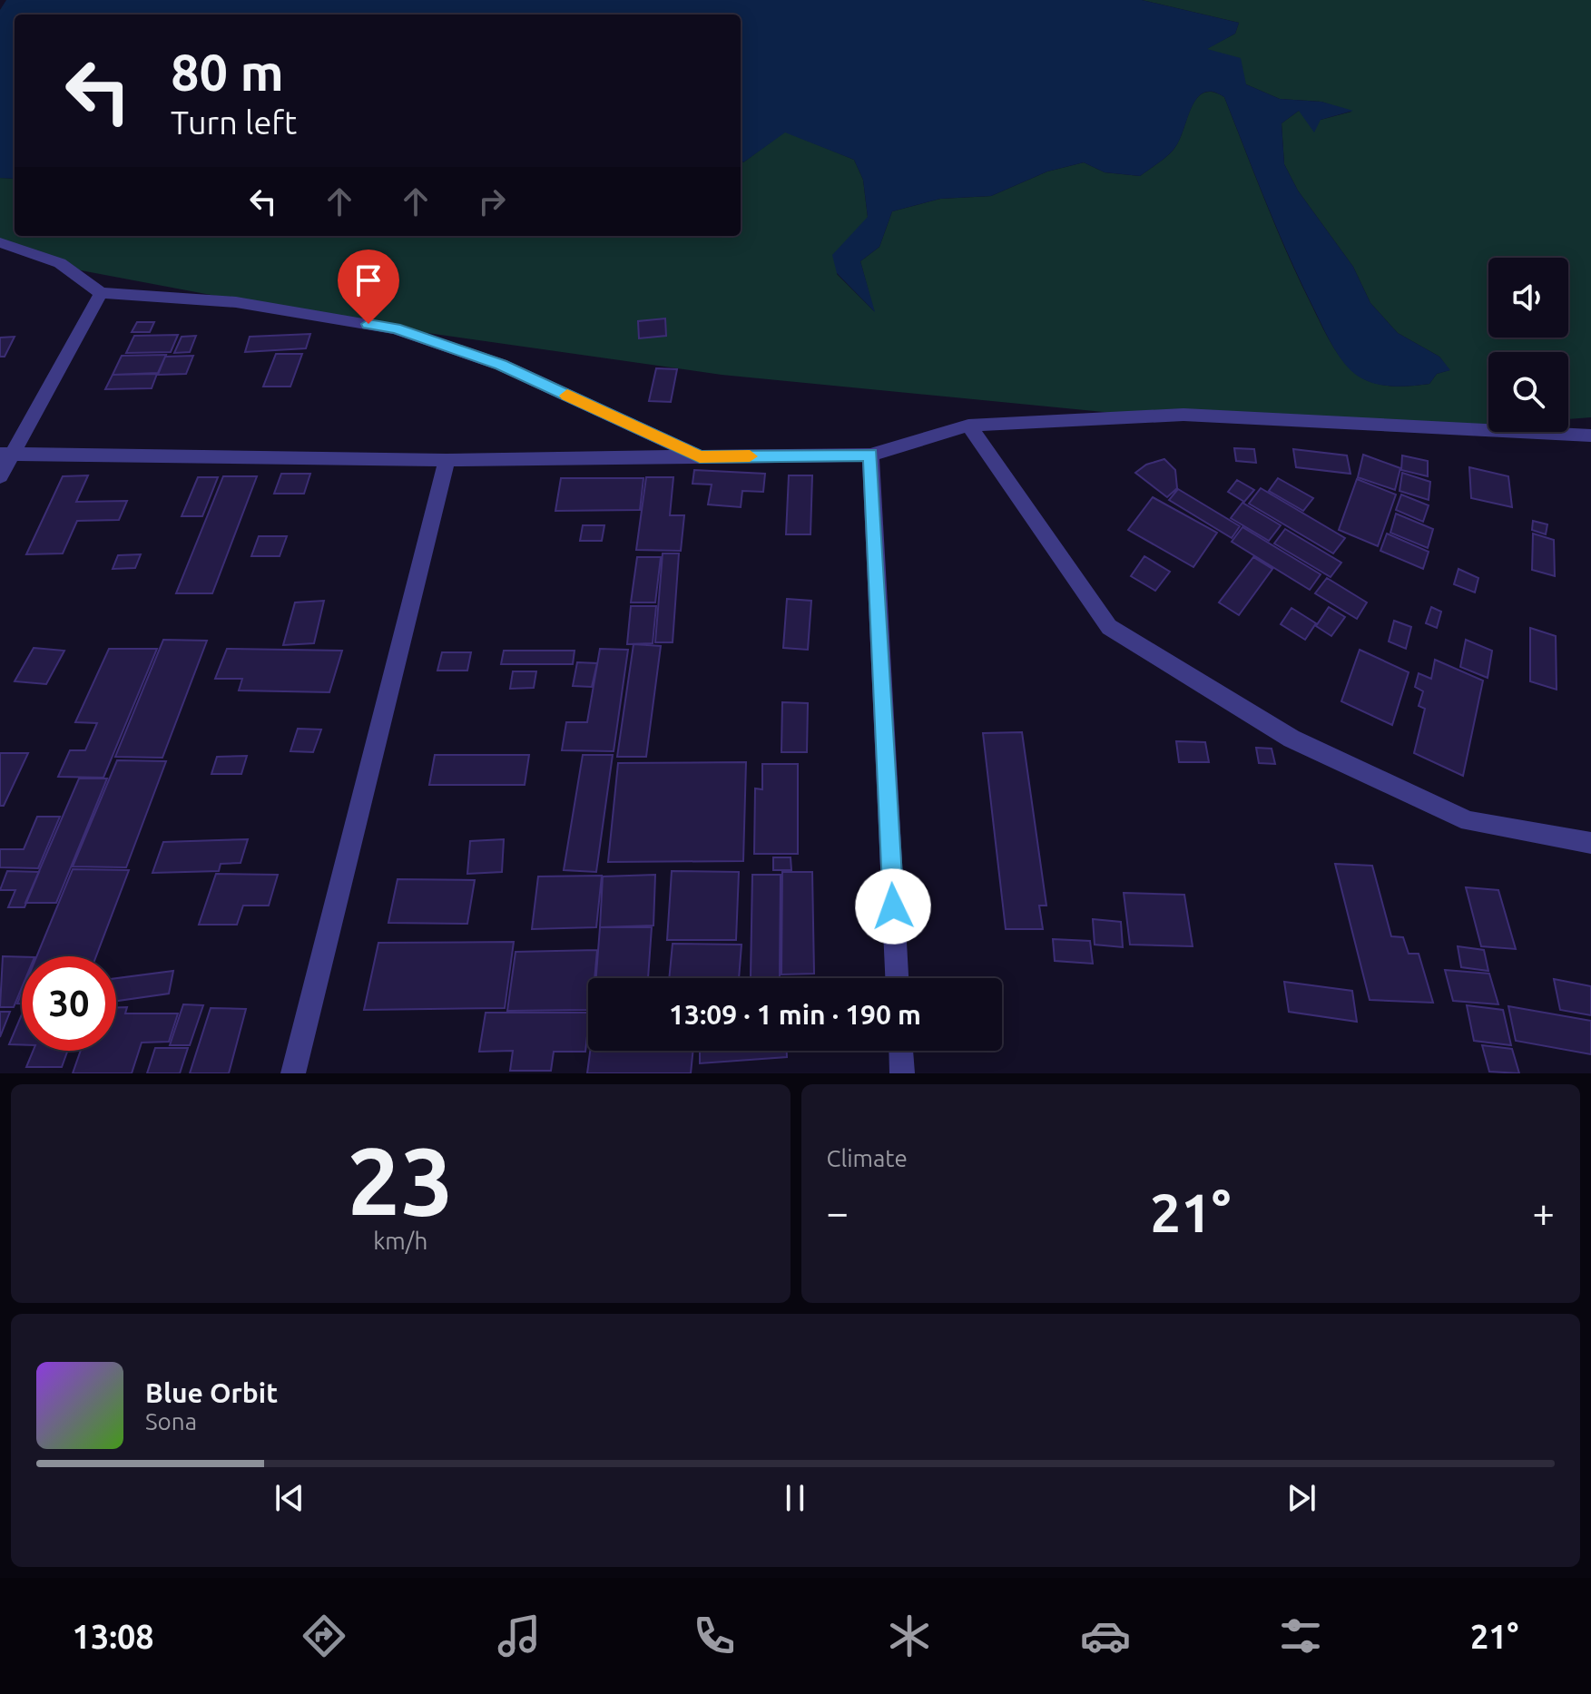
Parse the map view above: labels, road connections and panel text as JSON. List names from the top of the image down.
{
  "page": {
    "turn": ["80 m", "Turn left"],
    "limit": "30",
    "trip": "13:09 · 1 min · 190 m",
    "tile": [
      ["23", "km/h"],
      "Climate"
    ],
    "heat": ["−", "21°", "+"],
    "song": ["Blue Orbit", "Sona"],
    "tabs": ["13:08", "21°"]
  }
}
